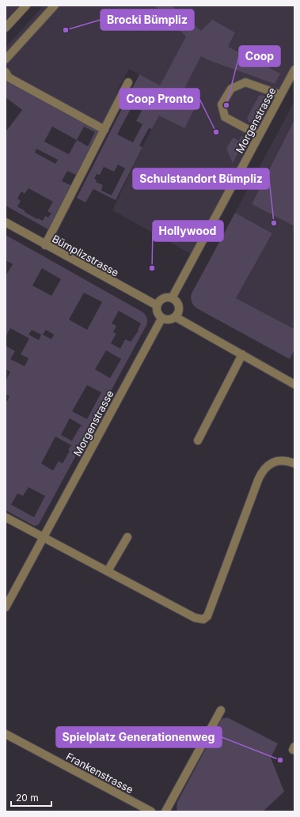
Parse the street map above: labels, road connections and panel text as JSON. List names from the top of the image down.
{
  "streets": {
    "street": ["Morgenstrasse", "Bümplizstrasse", "Frankenstrasse"]
  },
  "crossings": [
    ["Morgenstrasse", "Bümplizstrasse"]
  ],
  "places": [
    "Brocki Bümpliz",
    "Coop",
    "Coop Pronto",
    "Schulstandort Bümpliz",
    "Hollywood",
    "Spielplatz Generationenweg"
  ],
  "scale_bar": "20 m"
}
